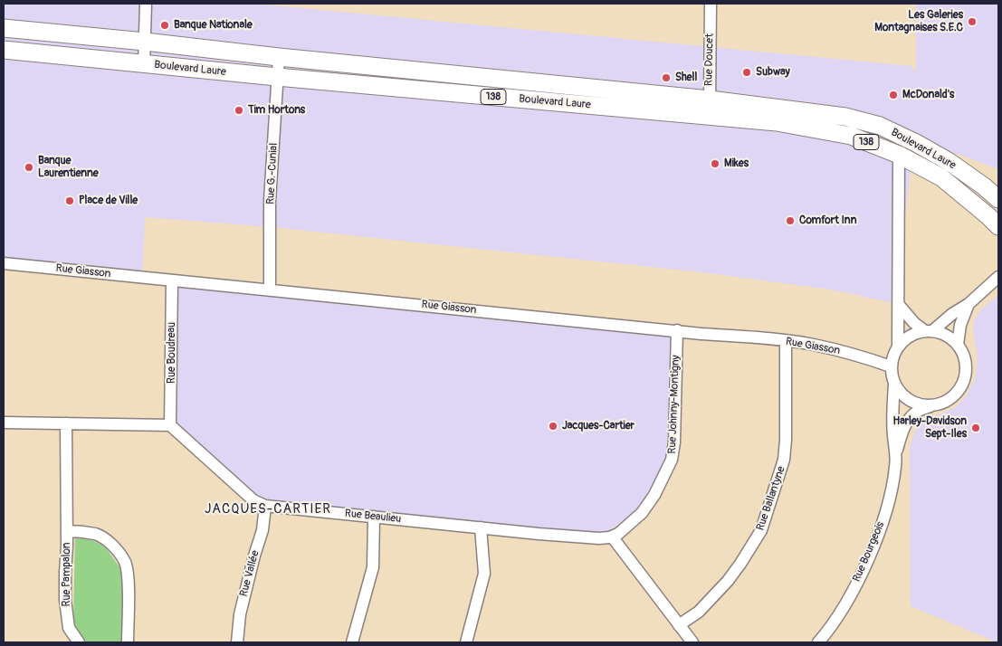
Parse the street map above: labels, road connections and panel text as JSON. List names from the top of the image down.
{
  "streets": {
    "highway": ["Boulevard Laure", "138"],
    "street": [
      "Rue Doucet",
      "Rue G.-Cunial",
      "Rue Giasson",
      "Rue Boudreau",
      "Rue Johnny-Montigny",
      "Rue Ballantyne",
      "Rue Beaulieu",
      "Rue Bourgeois",
      "Rue Vallée",
      "Rue Pampalon"
    ]
  },
  "crossings": [
    ["Rue Doucet", "Boulevard Laure"],
    ["Boulevard Laure", "Rue G.-Cunial"],
    ["Rue G.-Cunial", "Rue Giasson"],
    ["Rue Giasson", "Rue Boudreau"],
    ["Rue Giasson", "Rue Johnny-Montigny"],
    ["Rue Giasson", "Rue Ballantyne"],
    ["Rue Giasson", "Rue Bourgeois"],
    ["Rue Boudreau", "Rue Beaulieu"],
    ["Rue Johnny-Montigny", "Rue Beaulieu"],
    ["Rue Beaulieu", "Rue Vallée"]
  ],
  "districts": ["JACQUES-CARTIER"],
  "places": [
    "Les Galeries Montagnaises S.E.C",
    "Banque Nationale",
    "Subway",
    "Shell",
    "McDonald's",
    "Tim Hortons",
    "Mikes",
    "Banque Laurentienne",
    "Place de Ville",
    "Comfort Inn",
    "Jacques-Cartier",
    "Harley-Davidson Sept-Iles"
  ]
}
